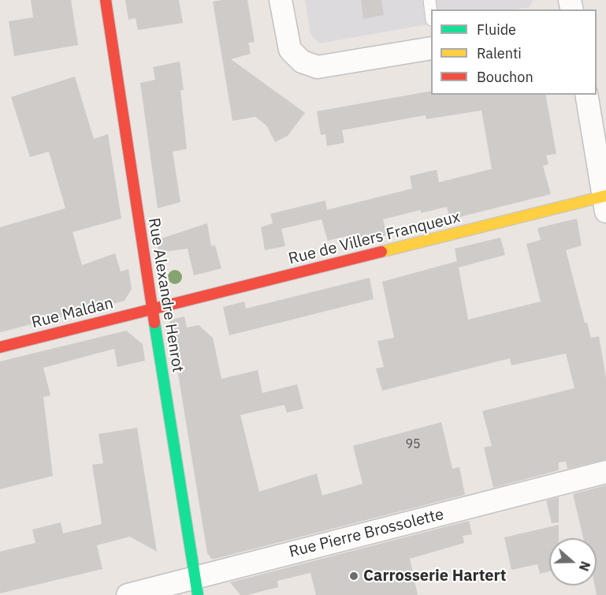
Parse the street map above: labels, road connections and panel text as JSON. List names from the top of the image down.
{
  "streets": {
    "street": [
      "Rue de Villers Franqueux",
      "Rue Alexandre Henrot",
      "Rue Maldan",
      "Rue Pierre Brossolette"
    ]
  },
  "crossings": [
    ["Rue de Villers Franqueux", "Rue Alexandre Henrot"],
    ["Rue de Villers Franqueux", "Rue Maldan"],
    ["Rue Alexandre Henrot", "Rue Maldan"],
    ["Rue Alexandre Henrot", "Rue Pierre Brossolette"]
  ],
  "places": ["Carrosserie Hartert"],
  "house_numbers": ["95"],
  "legend": ["Fluide", "Ralenti", "Bouchon"],
  "north": "right"
}
